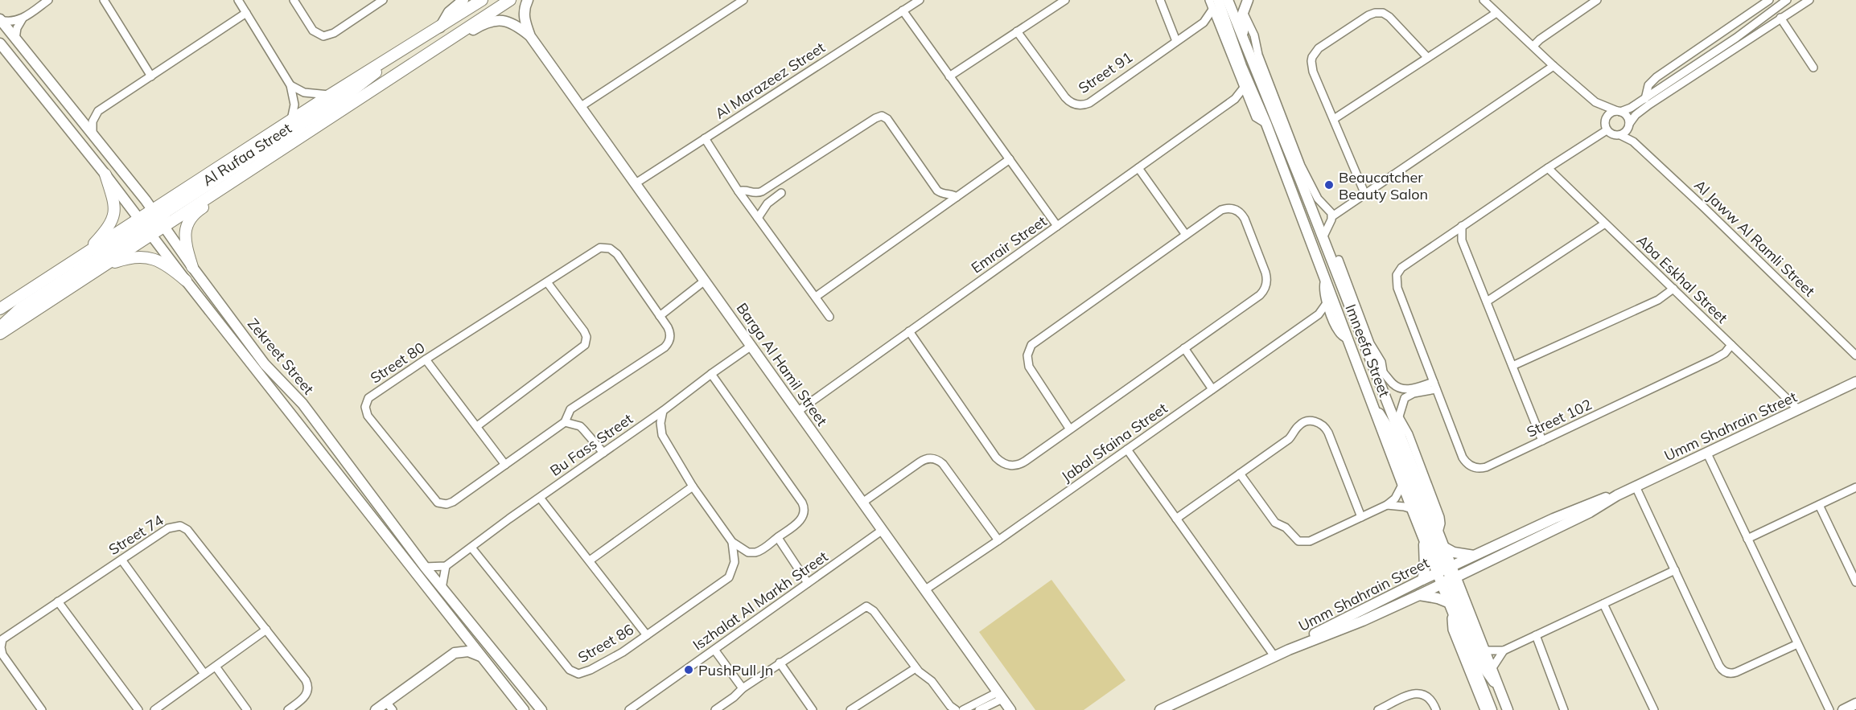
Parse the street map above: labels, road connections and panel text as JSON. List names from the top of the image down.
{
  "streets": {
    "main road": ["Al Rufaa Street"],
    "street": [
      "Street 91",
      "Al Marazeez Street",
      "Al Jaww Al Ramli Street",
      "Emrair Street",
      "Aba Eskhal Street",
      "Imneefa Street",
      "Zekreet Street",
      "Street 80",
      "Barga Al Hamil Street",
      "Street 102",
      "Umm Shahrain Street",
      "Jabal Sfaina Street",
      "Bu Fass Street",
      "Street 74",
      "Iszhalat Al Markh Street",
      "Street 86"
    ]
  },
  "crossings": [
    ["Al Marazeez Street", "Barga Al Hamil Street"],
    ["Al Rufaa Street", "Zekreet Street"],
    ["Al Rufaa Street", "Barga Al Hamil Street"],
    ["Al Jaww Al Ramli Street", "Street 102"],
    ["Emrair Street", "Barga Al Hamil Street"],
    ["Aba Eskhal Street", "Street 102"],
    ["Aba Eskhal Street", "Umm Shahrain Street"],
    ["Imneefa Street", "Umm Shahrain Street"],
    ["Barga Al Hamil Street", "Jabal Sfaina Street"],
    ["Barga Al Hamil Street", "Bu Fass Street"],
    ["Barga Al Hamil Street", "Iszhalat Al Markh Street"],
    ["Bu Fass Street", "Street 86"]
  ],
  "places": ["Beaucatcher Beauty Salon", "PushPull Jn"]
}
